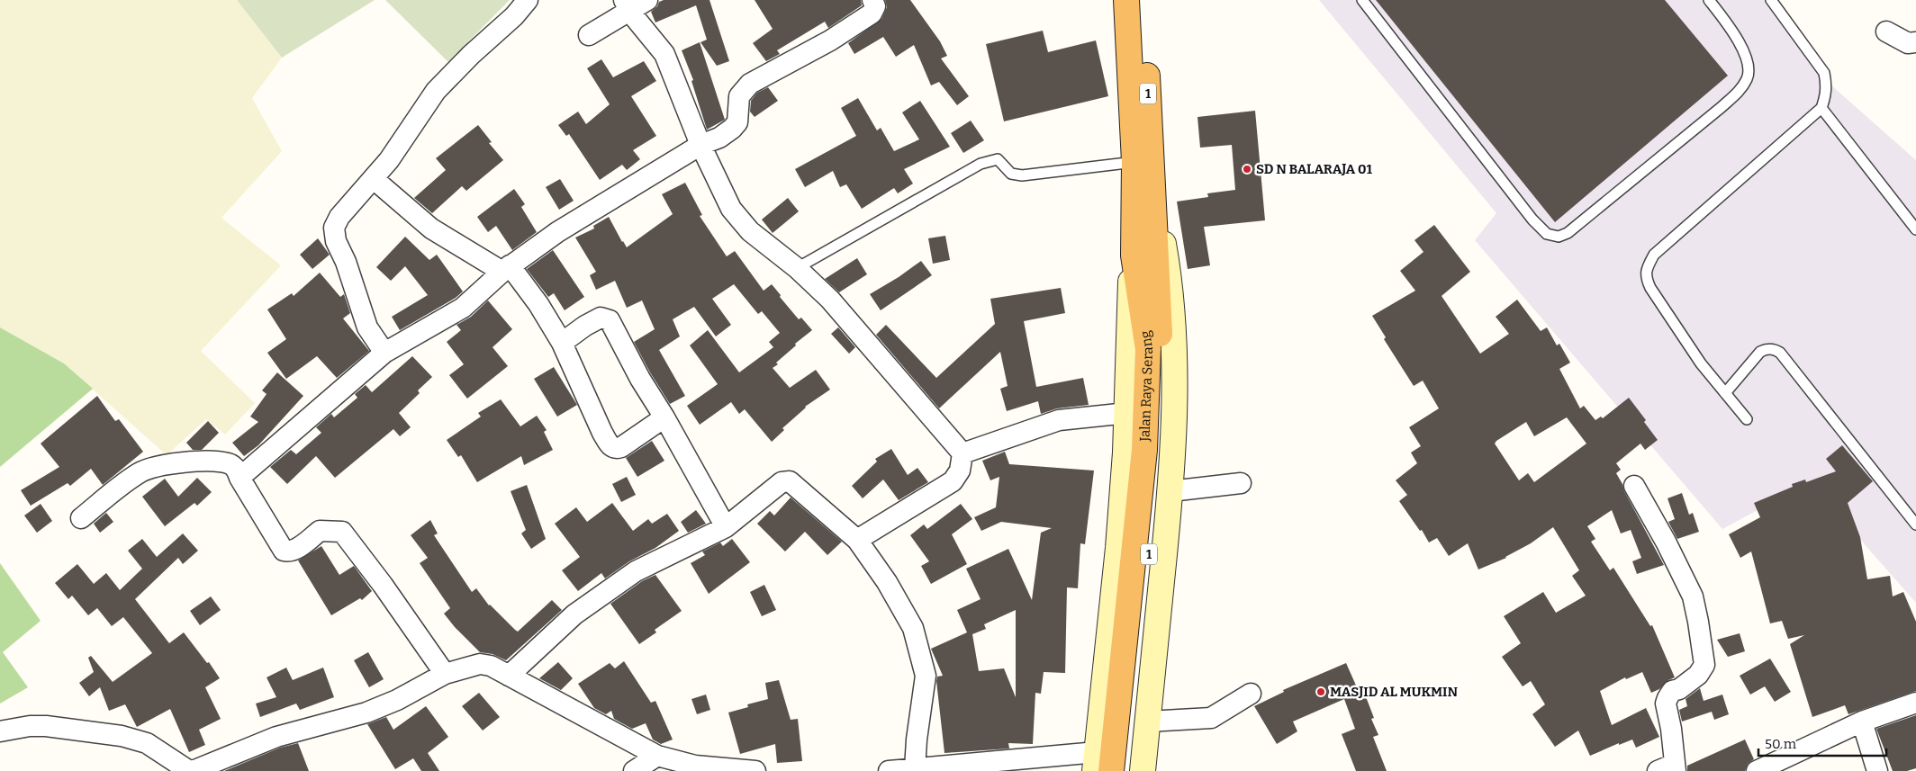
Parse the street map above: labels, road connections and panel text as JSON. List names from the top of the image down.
{
  "streets": {
    "highway": ["1", "Jalan Raya Serang"]
  },
  "places": ["SD N BALARAJA 01", "MASJID AL MUKMIN"],
  "scale_bar": "50 m"
}
